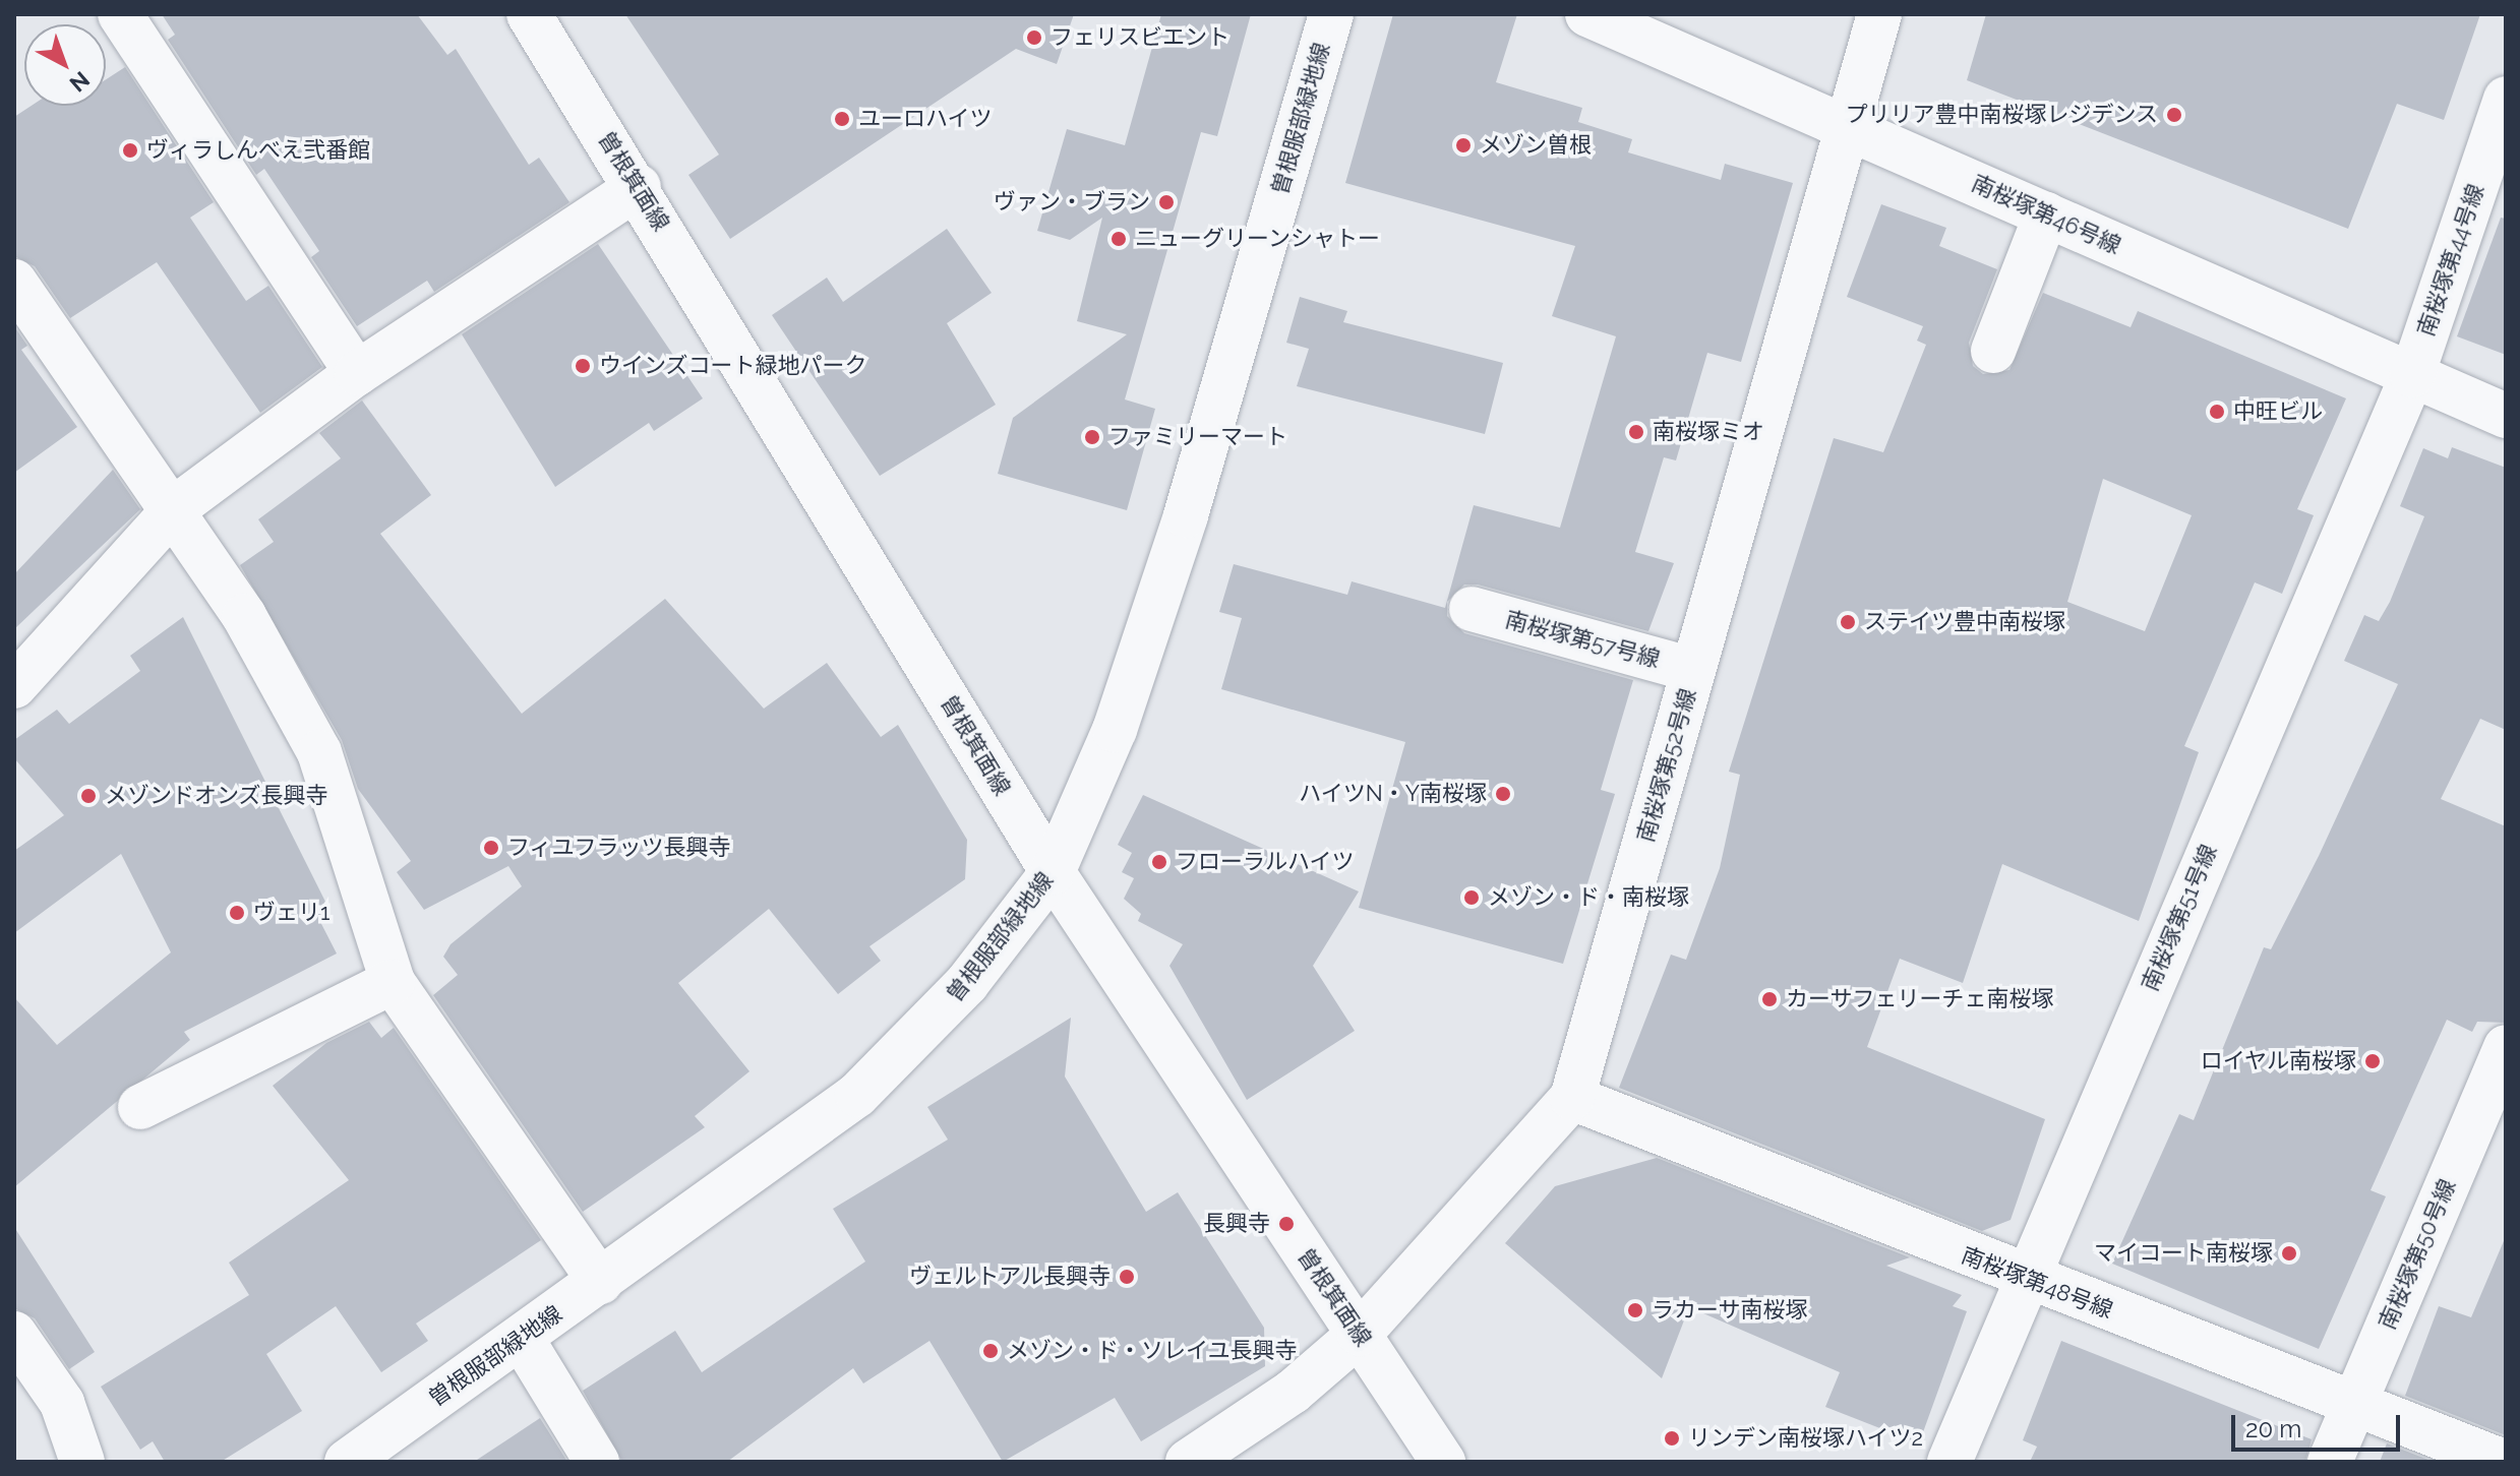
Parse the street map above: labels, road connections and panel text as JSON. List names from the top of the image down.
{
  "streets": {
    "street": [
      "曽根服部緑地線",
      "曽根箕面線",
      "南桜塚第46号線",
      "南桜塚第44号線",
      "南桜塚第57号線",
      "南桜塚第52号線",
      "南桜塚第51号線",
      "南桜塚第50号線",
      "南桜塚第48号線"
    ]
  },
  "crossings": [
    ["曽根服部緑地線", "曽根箕面線"],
    ["曽根箕面線", "南桜塚第52号線"],
    ["南桜塚第46号線", "南桜塚第44号線"],
    ["南桜塚第46号線", "南桜塚第52号線"],
    ["南桜塚第46号線", "南桜塚第51号線"],
    ["南桜塚第44号線", "南桜塚第51号線"],
    ["南桜塚第57号線", "南桜塚第52号線"],
    ["南桜塚第52号線", "南桜塚第48号線"],
    ["南桜塚第51号線", "南桜塚第48号線"],
    ["南桜塚第50号線", "南桜塚第48号線"]
  ],
  "places": [
    "フェリスビエント",
    "プリリア豊中南桜塚レジデンス",
    "ユーロハイツ",
    "メゾン曽根",
    "ヴィラしんべえ弐番館",
    "ヴァン・ブラン",
    "ニューグリーンシャトー",
    "ウインズコート緑地パーク",
    "中旺ビル",
    "南桜塚ミオ",
    "ファミリーマート",
    "ステイツ豊中南桜塚",
    "ハイツN・Y南桜塚",
    "メゾンドオンズ長興寺",
    "フィユフラッツ長興寺",
    "フローラルハイツ",
    "メゾン・ド・南桜塚",
    "ヴェリ1",
    "カーサフェリーチェ南桜塚",
    "ロイヤル南桜塚",
    "長興寺",
    "マイコート南桜塚",
    "ヴェルトアル長興寺",
    "ラカーサ南桜塚",
    "メゾン・ド・ソレイユ長興寺",
    "リンデン南桜塚ハイツ2"
  ],
  "scale_bar": "20 m",
  "north": "bottom right"
}
